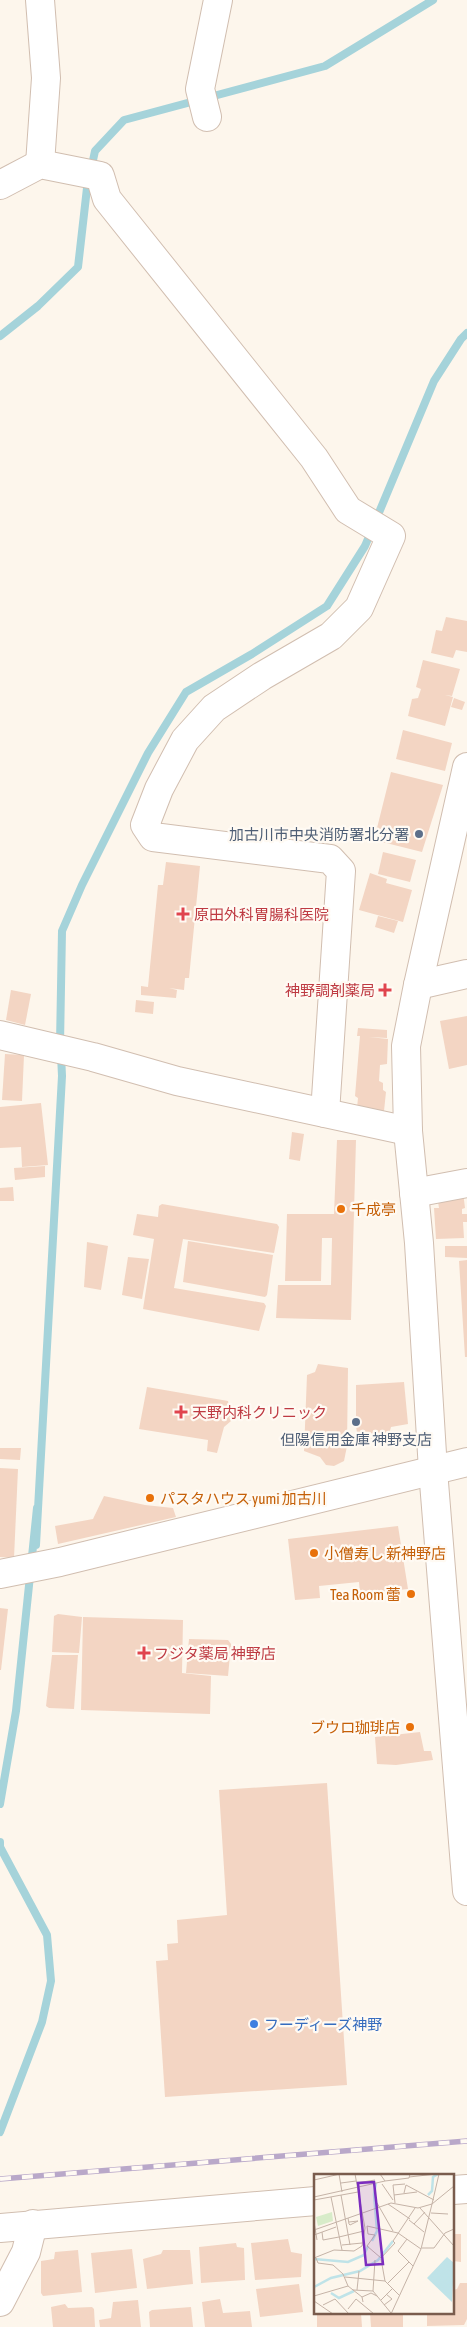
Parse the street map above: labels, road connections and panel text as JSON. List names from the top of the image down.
{
  "places": {
    "other": [
      "加古川市中央消防署北分署",
      "千成亭",
      "但陽信用金庫 神野支店",
      "パスタハウス yumi 加古川",
      "小僧寿し 新神野店",
      "Tea Room 蕾",
      "ブウロ珈琲店",
      "フーディーズ神野"
    ],
    "health": [
      "原田外科胃腸科医院",
      "神野調剤薬局",
      "天野内科クリニック",
      "フジタ薬局 神野店"
    ]
  }
}
